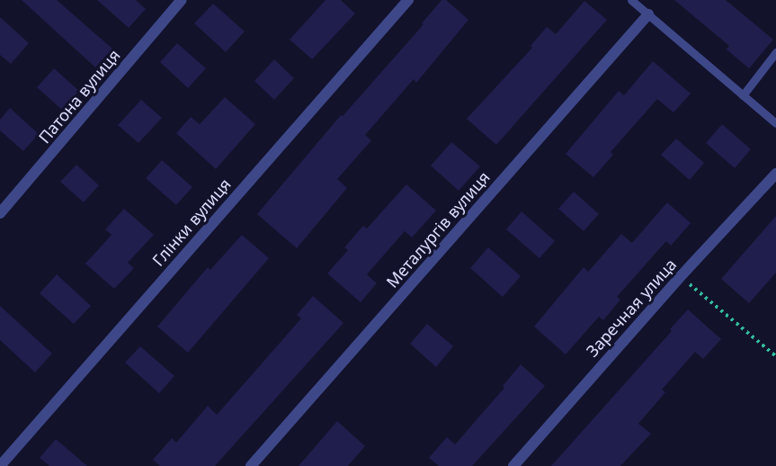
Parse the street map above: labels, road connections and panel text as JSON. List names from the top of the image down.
{
  "streets": {
    "street": [
      "Патона вулиця",
      "Глінки вулиця",
      "Металургів вулиця",
      "Заречная улица"
    ]
  }
}
